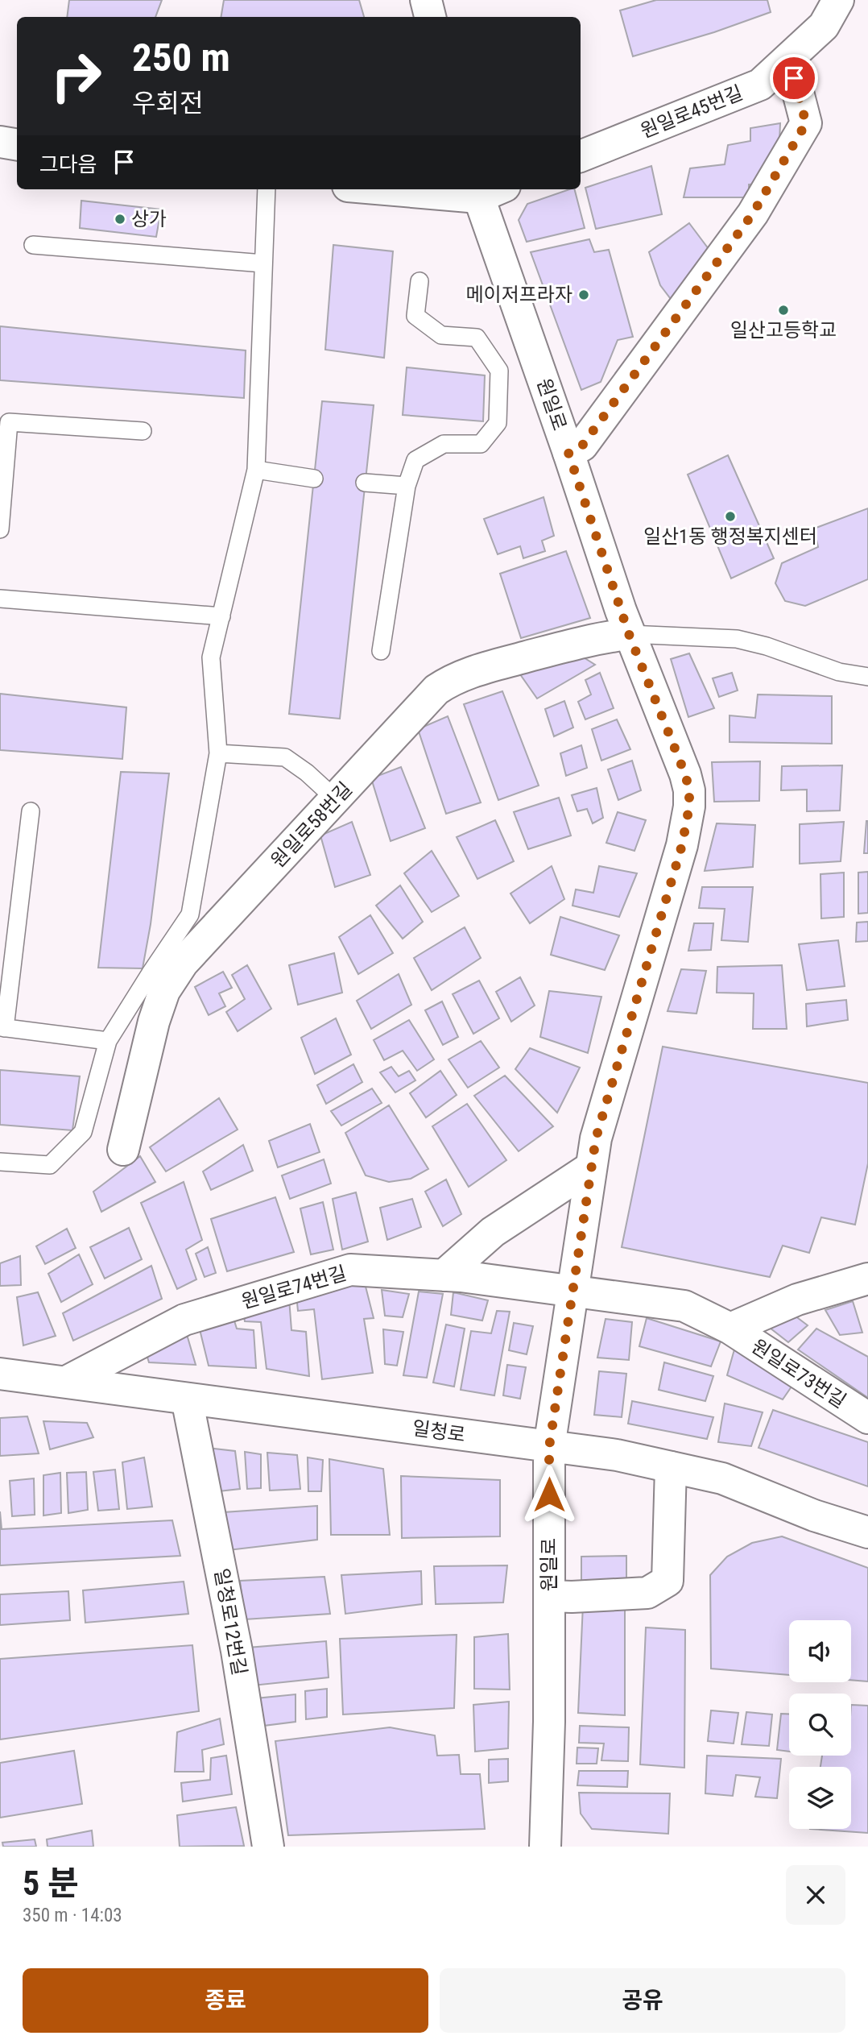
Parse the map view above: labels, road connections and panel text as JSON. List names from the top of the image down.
{
  "streets": {
    "street": [
      "원일로45번길",
      "원일로",
      "원일로58번길",
      "원일로74번길",
      "원일로73번길",
      "일청로",
      "일청로12번길"
    ]
  },
  "crossings": [
    ["원일로", "원일로58번길"],
    ["원일로", "원일로74번길"],
    ["원일로", "원일로73번길"],
    ["원일로", "일청로"],
    ["원일로74번길", "원일로73번길"],
    ["원일로74번길", "일청로"],
    ["일청로", "일청로12번길"]
  ],
  "places": [
    "상가",
    "메이저프라자",
    "일산고등학교",
    "일산1동 행정복지센터"
  ],
  "page": {
    "turn": ["250 m", "우회전"],
    "then": "그다음",
    "heading": ["5 분", "350 m · 14:03"],
    "buttons": ["종료", "공유"]
  }
}
